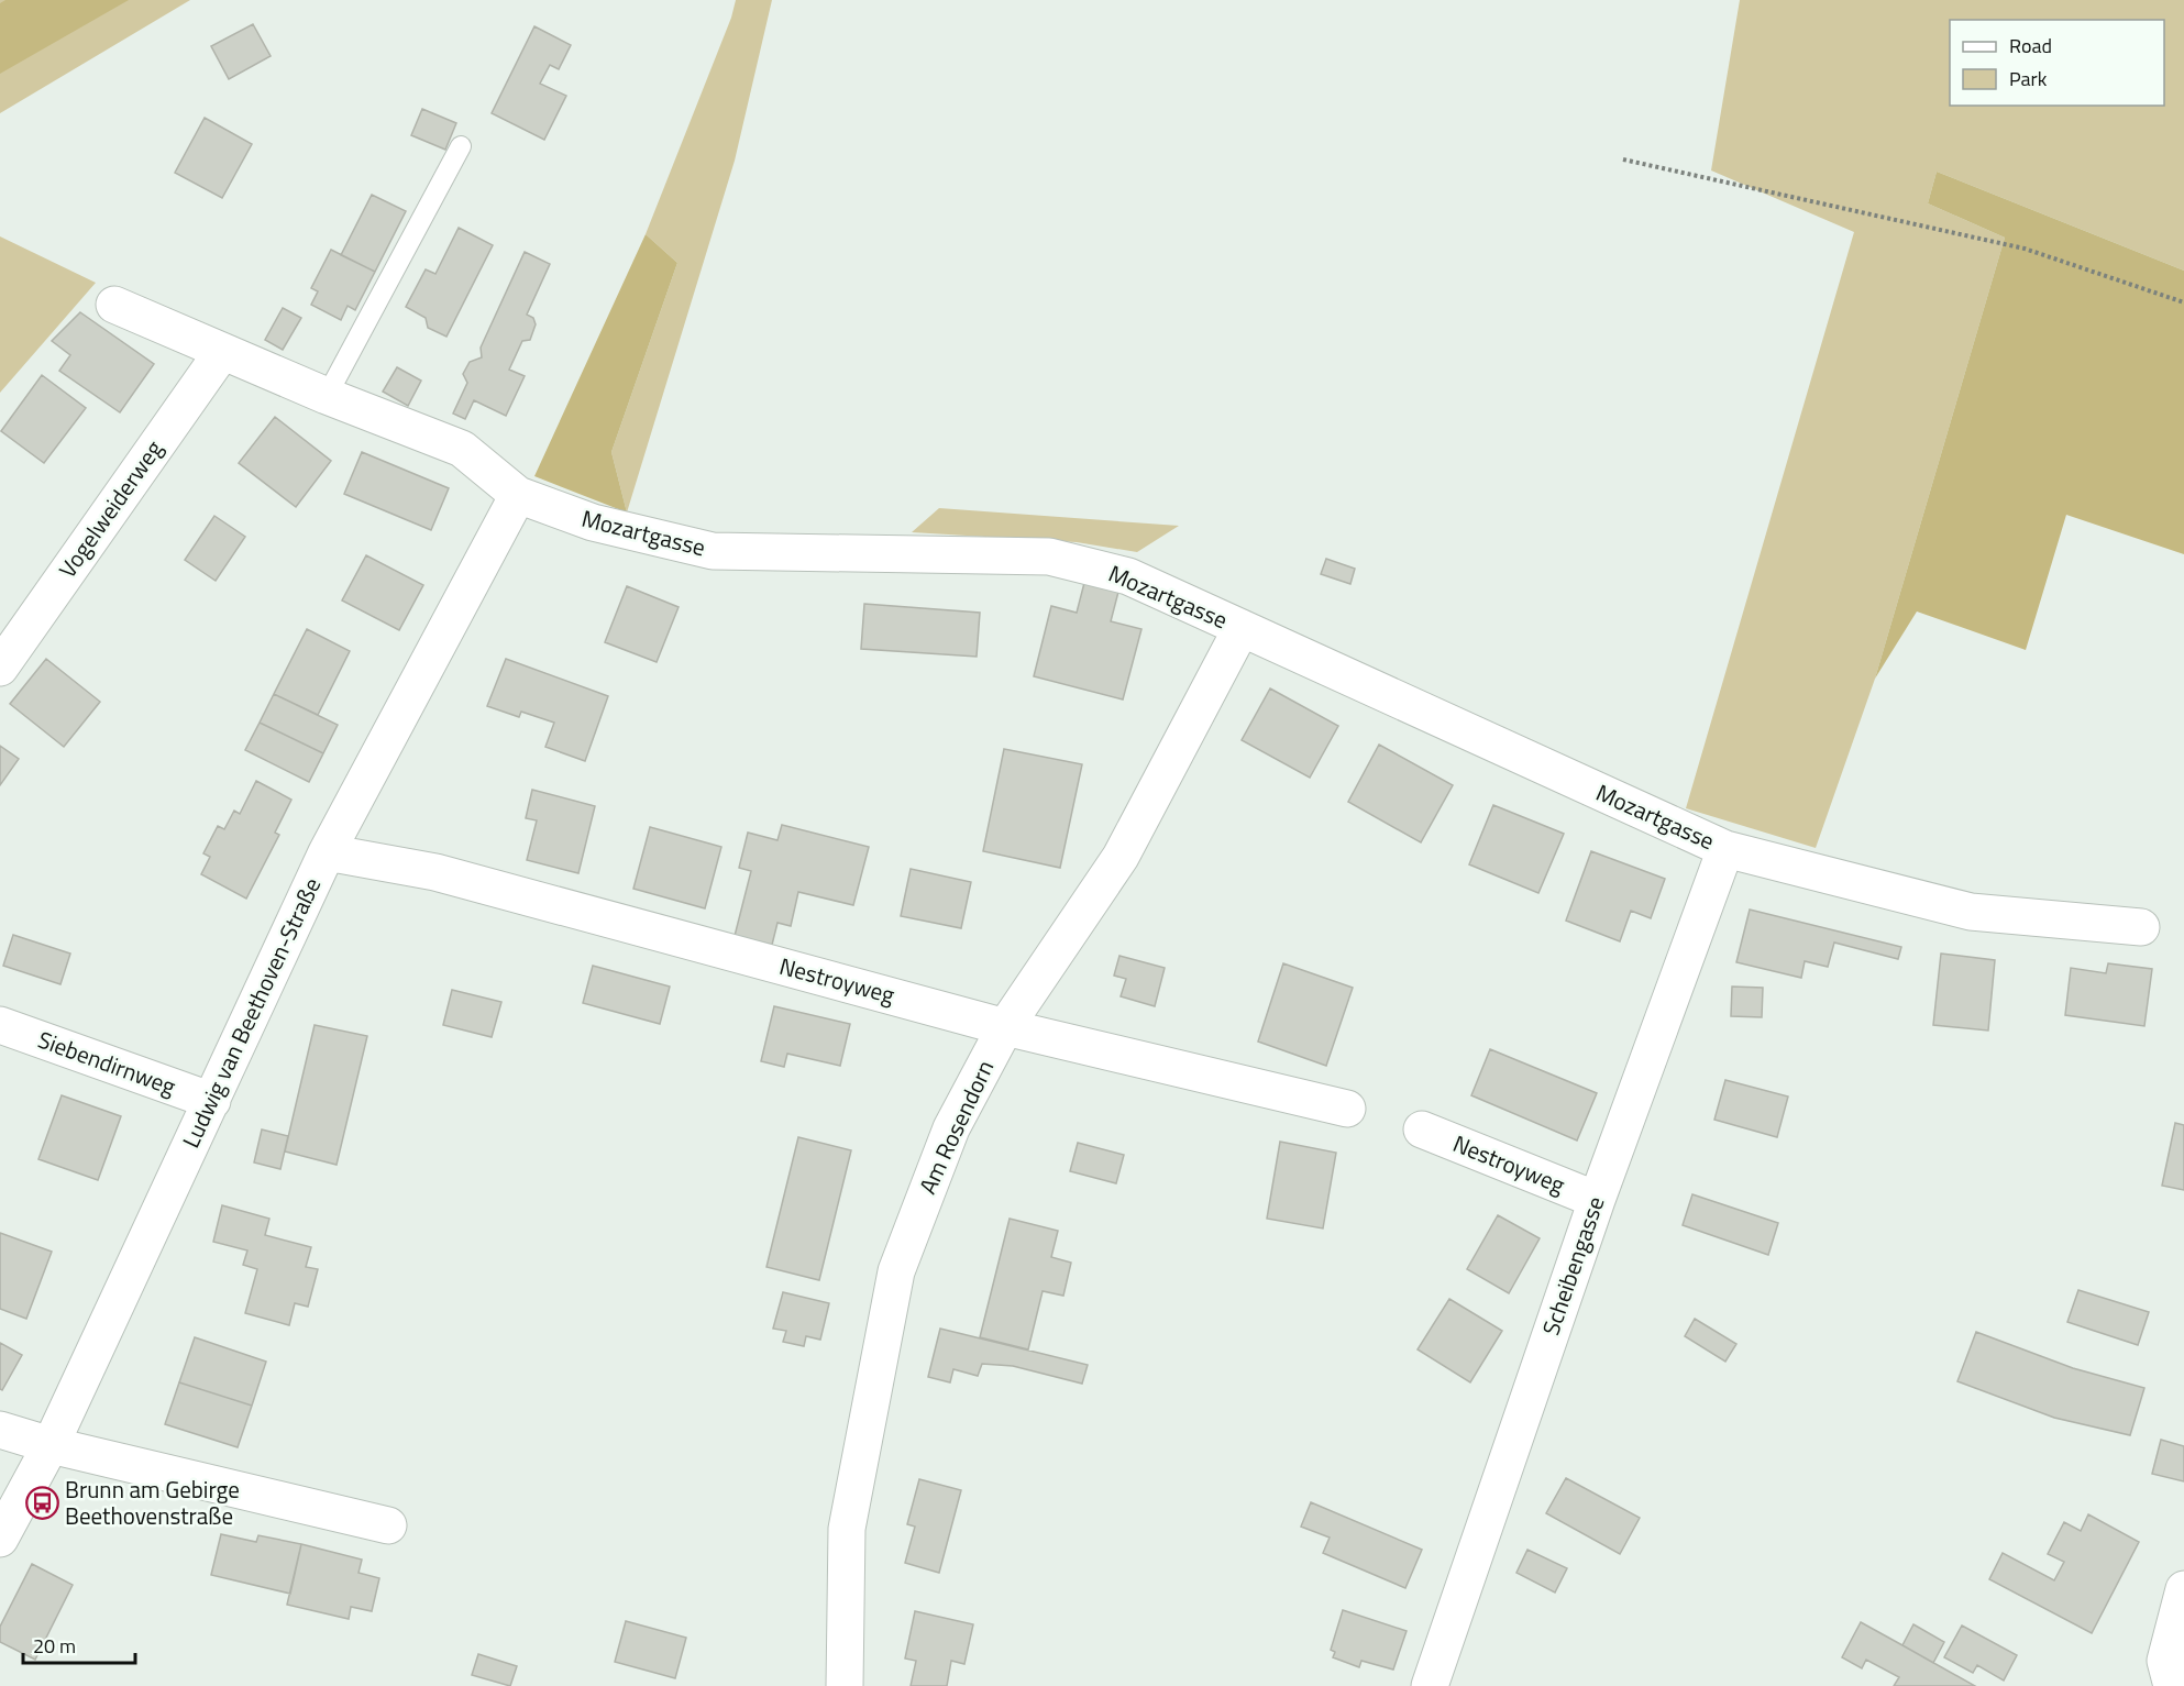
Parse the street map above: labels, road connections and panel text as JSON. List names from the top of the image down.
{
  "streets": {
    "street": [
      "Vogelweiderweg",
      "Mozartgasse",
      "Nestroyweg",
      "Ludwig van Beethoven-Straße",
      "Siebendirnweg",
      "Am Rosendorn",
      "Scheibengasse"
    ]
  },
  "crossings": [
    ["Vogelweiderweg", "Mozartgasse"],
    ["Mozartgasse", "Ludwig van Beethoven-Straße"],
    ["Mozartgasse", "Am Rosendorn"],
    ["Mozartgasse", "Scheibengasse"],
    ["Nestroyweg", "Ludwig van Beethoven-Straße"],
    ["Nestroyweg", "Am Rosendorn"],
    ["Nestroyweg", "Scheibengasse"],
    ["Ludwig van Beethoven-Straße", "Siebendirnweg"]
  ],
  "places": {
    "bus stop": ["Brunn am Gebirge Beethovenstraße"]
  },
  "legend": ["Road", "Park"],
  "scale_bar": "20 m"
}
